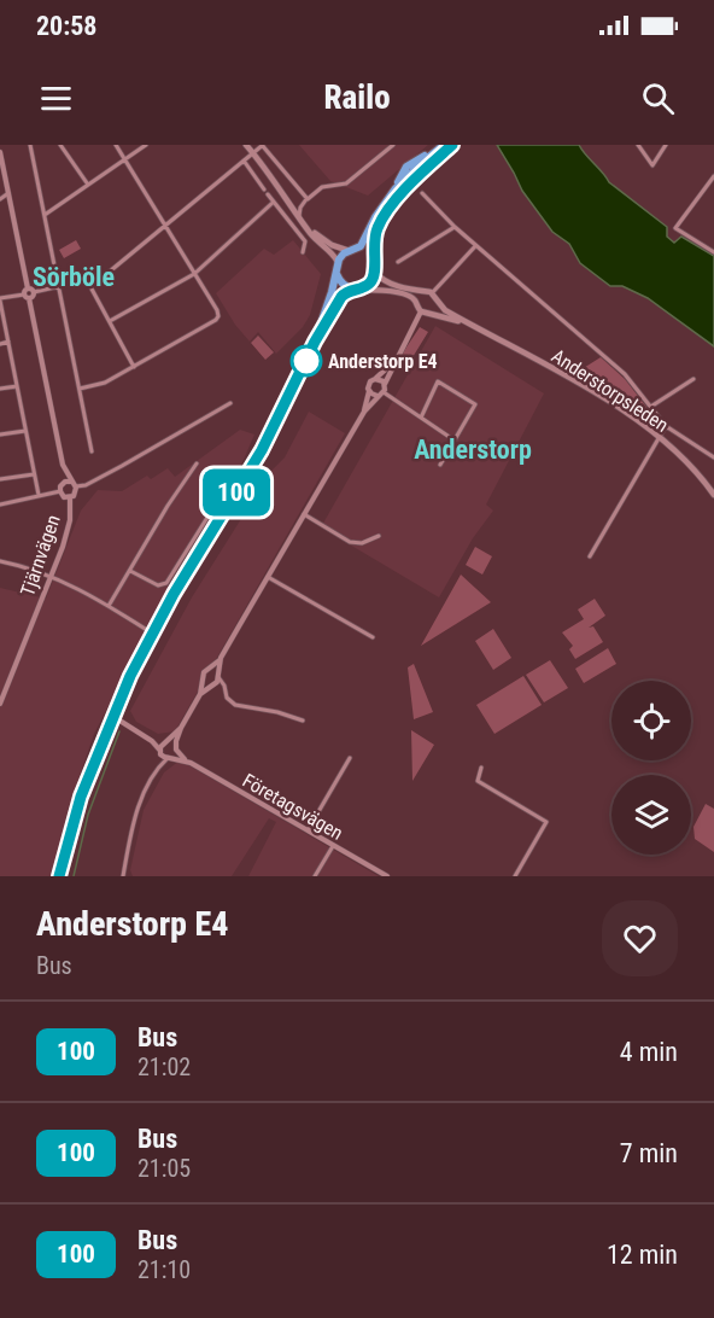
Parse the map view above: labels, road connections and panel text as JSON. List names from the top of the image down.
{
  "streets": {
    "main road": ["Anderstorpsleden"],
    "street": ["Tjärnvägen", "Företagsvägen"]
  },
  "districts": ["Sörböle", "Anderstorp"],
  "places": ["Anderstorp E4"],
  "lines": ["bus line 100"],
  "page": {
    "status": "20:58",
    "header": "Railo",
    "on_map": "100",
    "heading": ["Anderstorp E4", "Bus"],
    "list": [
      {
        "mark": "100",
        "name": "Bus",
        "note": "21:02",
        "value": "4 min"
      },
      {
        "mark": "100",
        "name": "Bus",
        "note": "21:05",
        "value": "7 min"
      },
      {
        "mark": "100",
        "name": "Bus",
        "note": "21:10",
        "value": "12 min"
      }
    ]
  }
}
